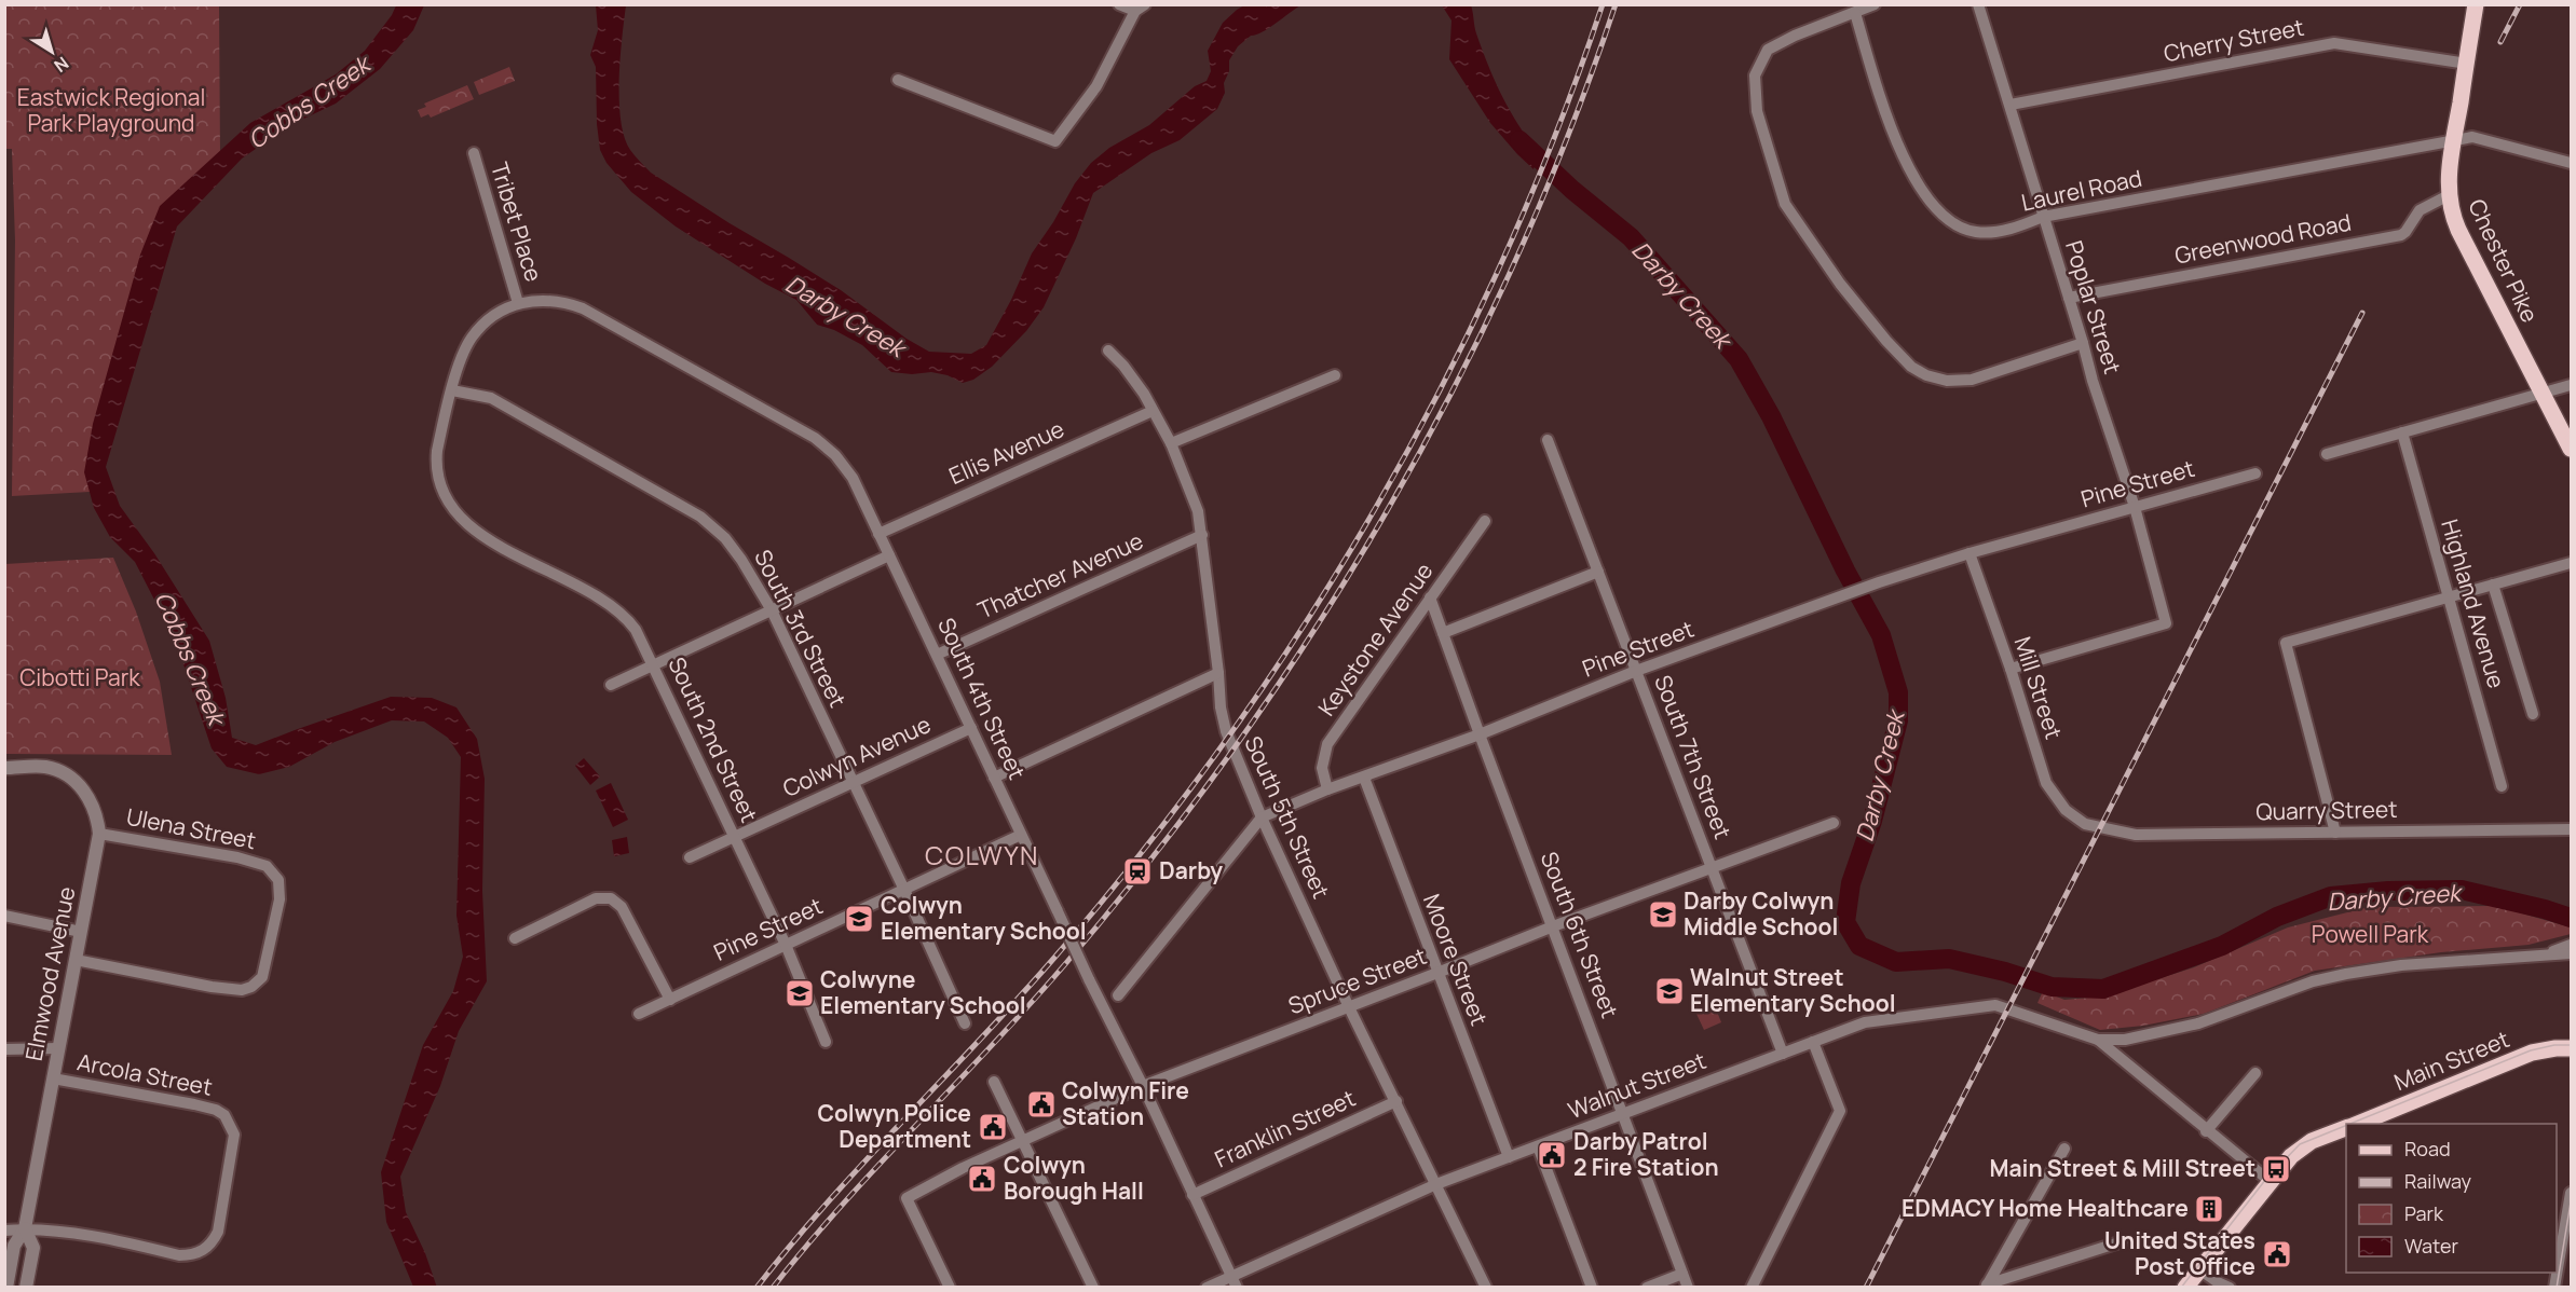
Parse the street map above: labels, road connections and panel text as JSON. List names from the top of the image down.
{
  "streets": {
    "main road": ["Chester Pike", "Main Street"],
    "street": [
      "Cherry Street",
      "Laurel Road",
      "Tribet Place",
      "Greenwood Road",
      "Poplar Street",
      "Ellis Avenue",
      "Pine Street",
      "Thatcher Avenue",
      "Highland Avenue",
      "South 3rd Street",
      "Keystone Avenue",
      "Mill Street",
      "South 4th Street",
      "South 2nd Street",
      "Colwyn Avenue",
      "South 7th Street",
      "Quarry Street",
      "South 5th Street",
      "Ulena Street",
      "South 6th Street",
      "Moore Street",
      "Elmwood Avenue",
      "Spruce Street",
      "Arcola Street",
      "Walnut Street",
      "Franklin Street"
    ]
  },
  "crossings": [
    ["Cherry Street", "Chester Pike"],
    ["Cherry Street", "Poplar Street"],
    ["Laurel Road", "Chester Pike"],
    ["Laurel Road", "Poplar Street"],
    ["Tribet Place", "South 3rd Street"],
    ["Tribet Place", "South 4th Street"],
    ["Tribet Place", "South 2nd Street"],
    ["Greenwood Road", "Chester Pike"],
    ["Greenwood Road", "Poplar Street"],
    ["Poplar Street", "Pine Street"],
    ["Poplar Street", "Mill Street"],
    ["Ellis Avenue", "South 4th Street"],
    ["Ellis Avenue", "South 5th Street"],
    ["Pine Street", "South 3rd Street"],
    ["Pine Street", "Keystone Avenue"],
    ["Pine Street", "Mill Street"],
    ["Pine Street", "South 4th Street"],
    ["Pine Street", "South 2nd Street"],
    ["Pine Street", "South 7th Street"],
    ["Pine Street", "South 5th Street"],
    ["Pine Street", "South 6th Street"],
    ["Pine Street", "Moore Street"],
    ["Thatcher Avenue", "South 4th Street"],
    ["Thatcher Avenue", "South 5th Street"],
    ["South 3rd Street", "Colwyn Avenue"],
    ["Keystone Avenue", "South 6th Street"],
    ["Mill Street", "Quarry Street"],
    ["South 4th Street", "Colwyn Avenue"],
    ["South 4th Street", "Spruce Street"],
    ["South 4th Street", "Walnut Street"],
    ["South 4th Street", "Franklin Street"],
    ["South 2nd Street", "Colwyn Avenue"],
    ["South 7th Street", "Spruce Street"],
    ["South 7th Street", "Walnut Street"],
    ["South 5th Street", "Spruce Street"],
    ["South 5th Street", "Walnut Street"],
    ["South 5th Street", "Franklin Street"],
    ["Ulena Street", "Elmwood Avenue"],
    ["South 6th Street", "Spruce Street"],
    ["South 6th Street", "Walnut Street"],
    ["Moore Street", "Spruce Street"],
    ["Moore Street", "Walnut Street"],
    ["Elmwood Avenue", "Arcola Street"]
  ],
  "districts": ["COLWYN"],
  "water": ["Cobbs Creek", "Darby Creek"],
  "parks": ["Eastwick Regional Park Playground", "Cibotti Park", "Powell Park"],
  "places": {
    "station": ["Darby"],
    "school or university": [
      "Darby Colwyn Middle School",
      "Colwyn Elementary School",
      "Walnut Street Elementary School",
      "Colwyne Elementary School"
    ],
    "public building": [
      "Colwyn Fire Station",
      "Colwyn Police Department",
      "Darby Patrol 2 Fire Station",
      "Colwyn Borough Hall",
      "United States Post Office"
    ],
    "bus stop": ["Main Street & Mill Street"],
    "building": ["EDMACY Home Healthcare"]
  },
  "legend": [
    "Road",
    "Railway",
    "Park",
    "Water"
  ],
  "north": "bottom right"
}
